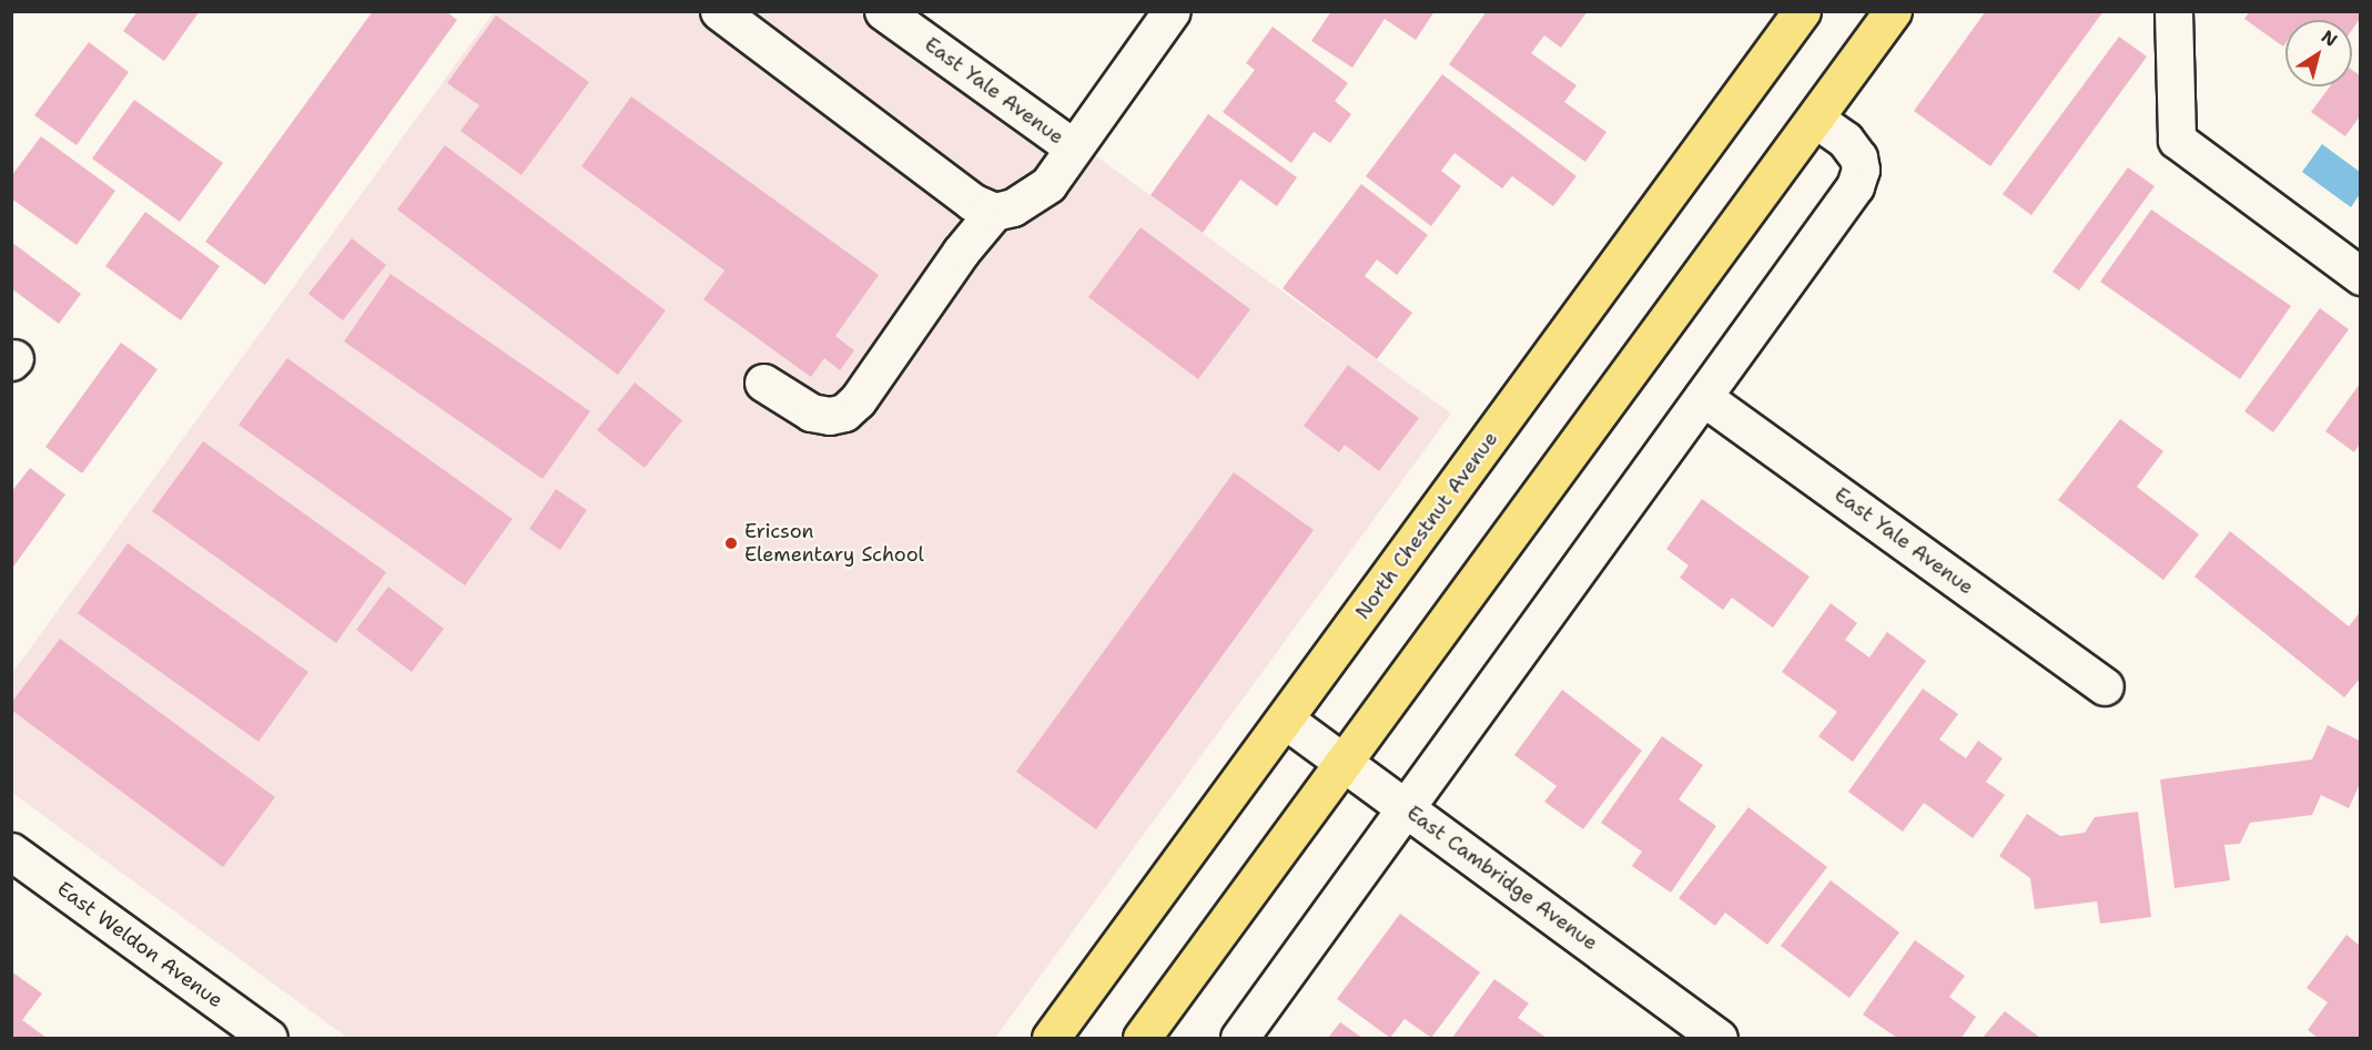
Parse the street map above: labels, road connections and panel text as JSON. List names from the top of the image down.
{
  "streets": {
    "main road": ["North Chestnut Avenue"],
    "street": ["East Yale Avenue", "East Cambridge Avenue", "East Weldon Avenue"]
  },
  "crossings": [
    ["North Chestnut Avenue", "East Cambridge Avenue"]
  ],
  "places": ["Ericson Elementary School"],
  "north": "top right"
}
